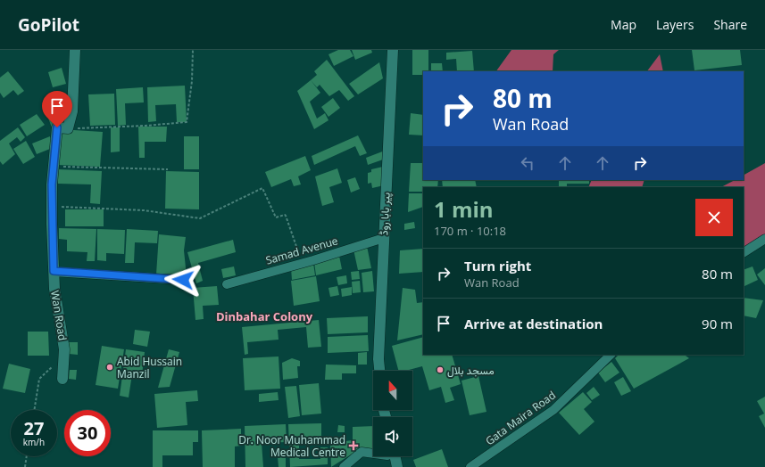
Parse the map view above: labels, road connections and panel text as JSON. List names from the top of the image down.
{
  "streets": {
    "main road": ["پیر بابا روڈ", "Wan Road"],
    "street": ["Samad Avenue", "Gata Maira Road"]
  },
  "crossings": [
    ["پیر بابا روڈ", "Samad Avenue"]
  ],
  "districts": ["Dinbahar Colony"],
  "places": {
    "other": ["Abid Hussain Manzil", "مسجد بلال"],
    "health": ["Dr. Noor Muhammad Medical Centre"]
  },
  "north": "top",
  "page": {
    "header": "GoPilot",
    "nav": ["Map", "Layers", "Share"],
    "turn": ["80 m", "Wan Road"],
    "heading": ["1 min", "170 m · 10:18"],
    "list": [
      {
        "name": "Turn right",
        "note": "Wan Road",
        "value": "80 m"
      },
      {
        "name": "Arrive at destination",
        "value": "90 m"
      }
    ],
    "speed": "27 km/h",
    "limit": "30"
  }
}
